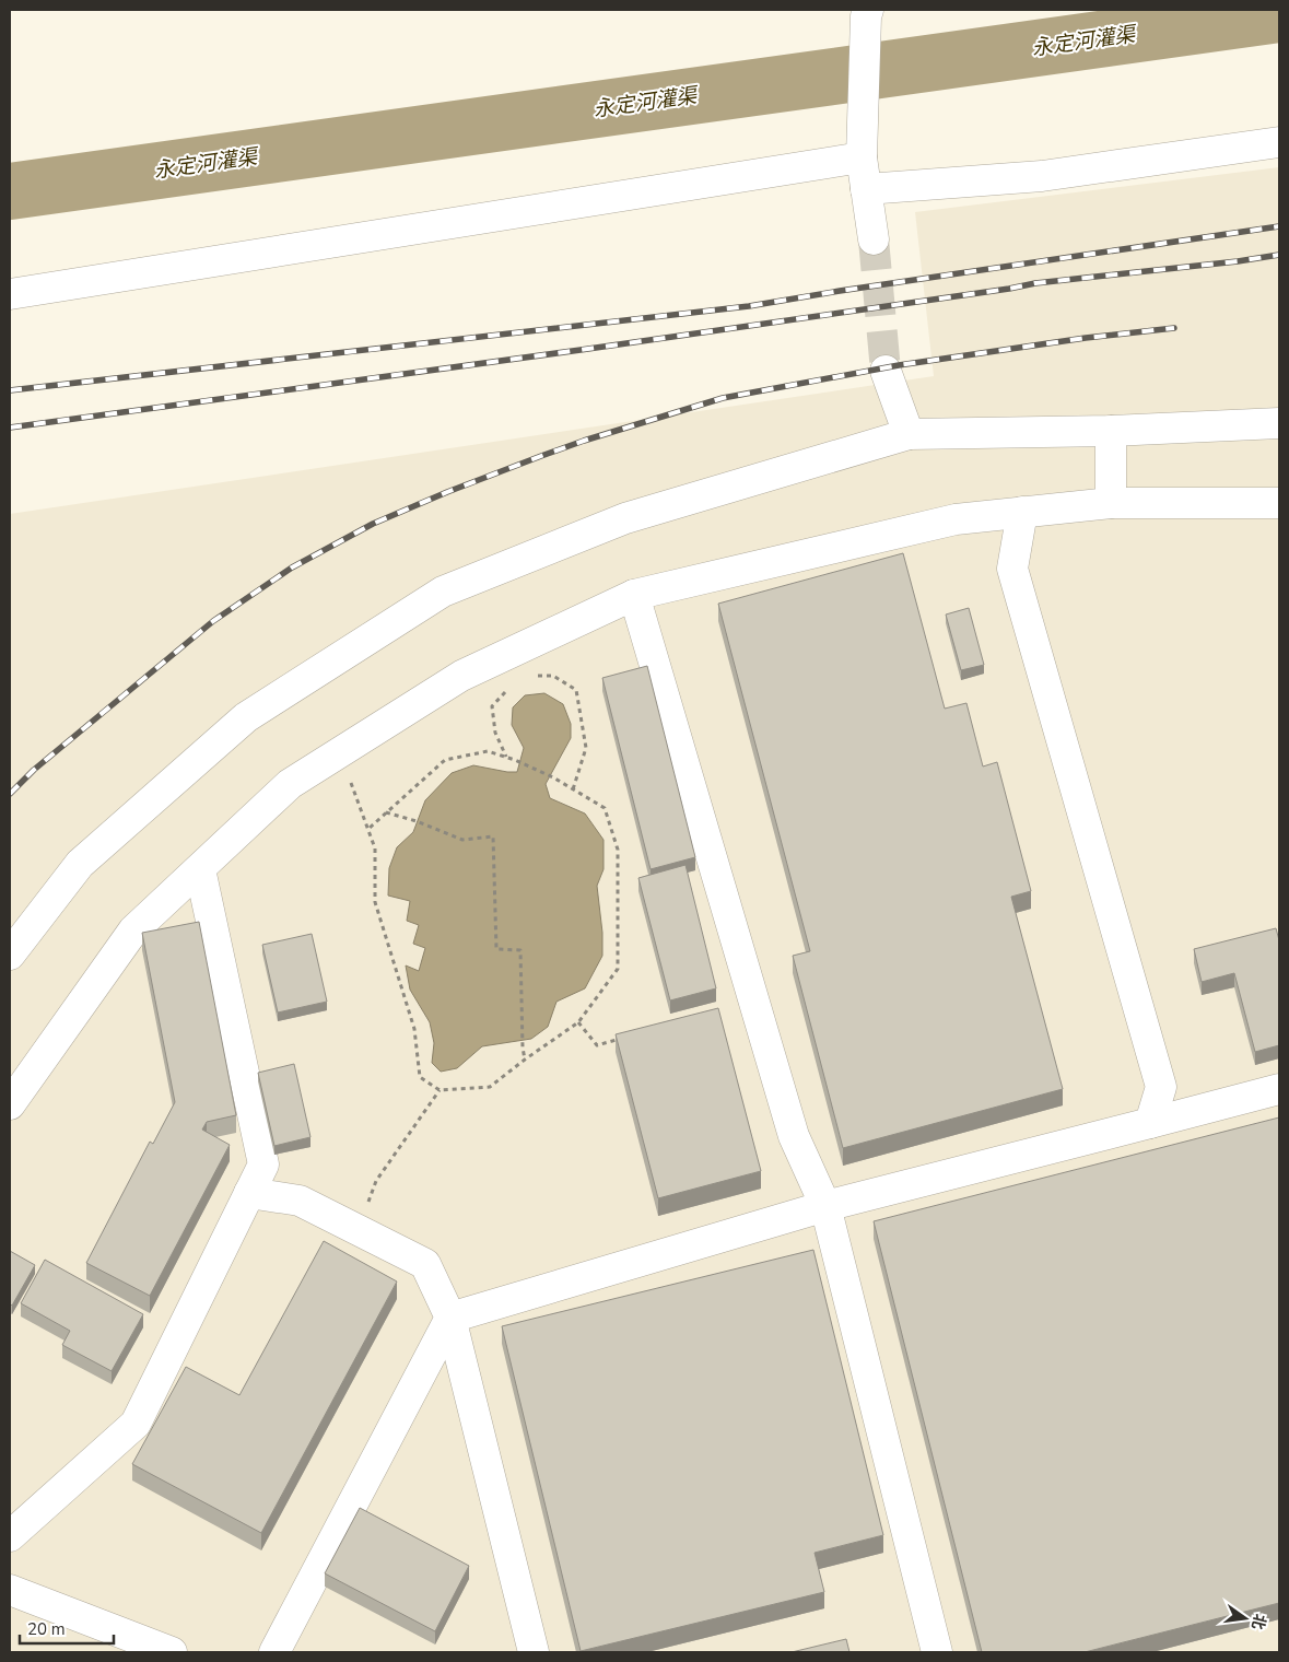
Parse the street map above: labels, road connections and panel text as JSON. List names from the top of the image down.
{
  "water": ["永定河灌渠"],
  "scale_bar": "20 m",
  "north": "right"
}
